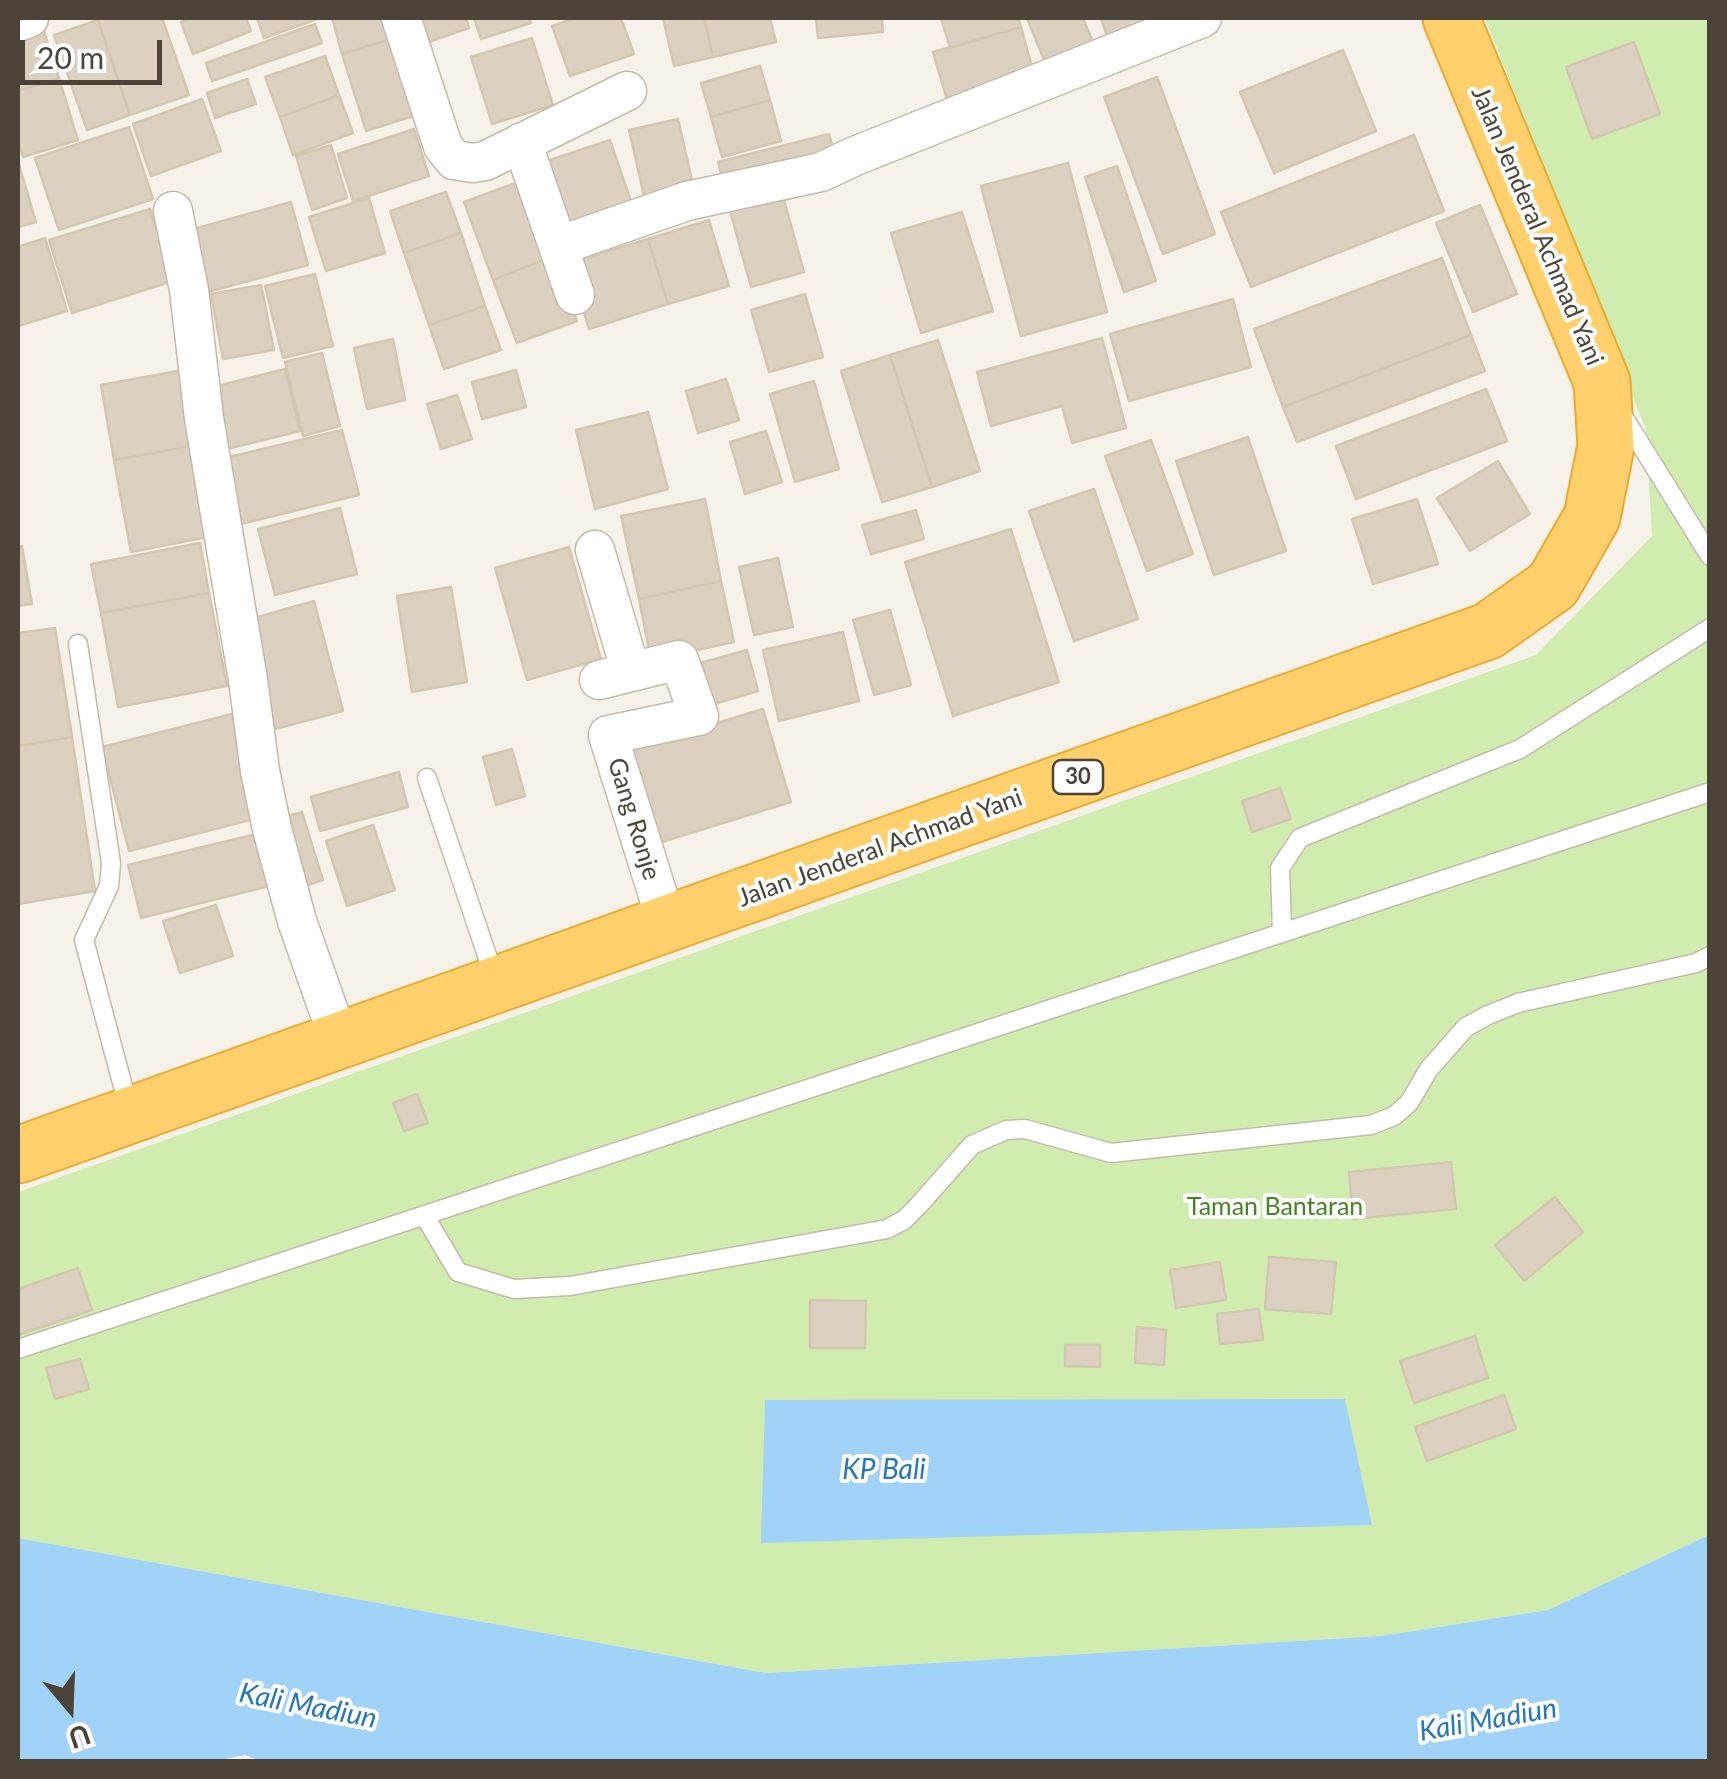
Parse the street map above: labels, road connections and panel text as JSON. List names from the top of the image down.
{
  "streets": {
    "highway": ["Jalan Jenderal Achmad Yani", "30"],
    "street": ["Gang Ronje"]
  },
  "crossings": [
    ["Jalan Jenderal Achmad Yani", "Gang Ronje"]
  ],
  "water": ["KP Bali", "Kali Madiun"],
  "parks": ["Taman Bantaran"],
  "scale_bar": "20 m",
  "north": "bottom"
}
